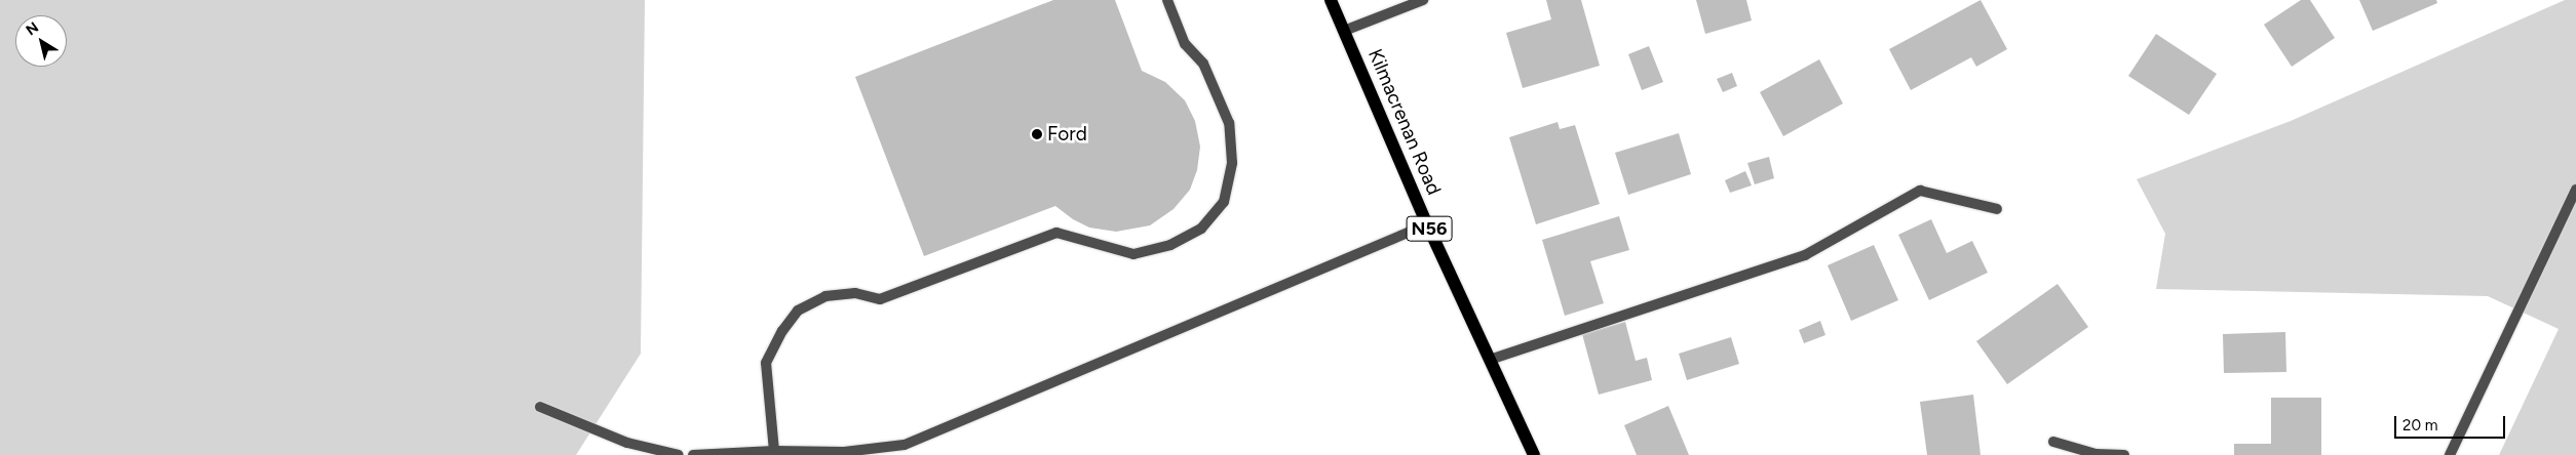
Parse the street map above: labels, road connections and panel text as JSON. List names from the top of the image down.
{
  "streets": {
    "main road": ["Kilmacrenan Road", "N56"]
  },
  "places": ["Ford"],
  "scale_bar": "20 m",
  "north": "top left"
}
